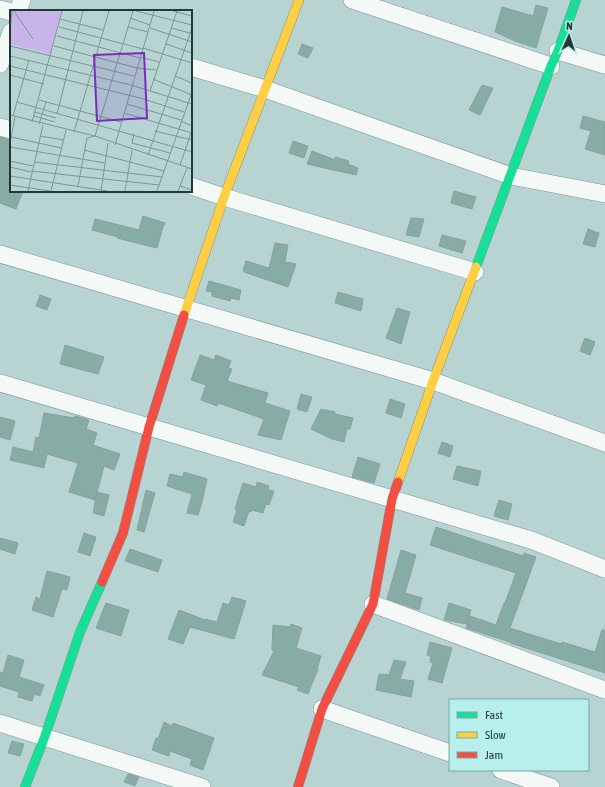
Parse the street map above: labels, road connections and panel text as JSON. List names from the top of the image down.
{
  "legend": ["Fast", "Slow", "Jam"],
  "north": "top"
}
